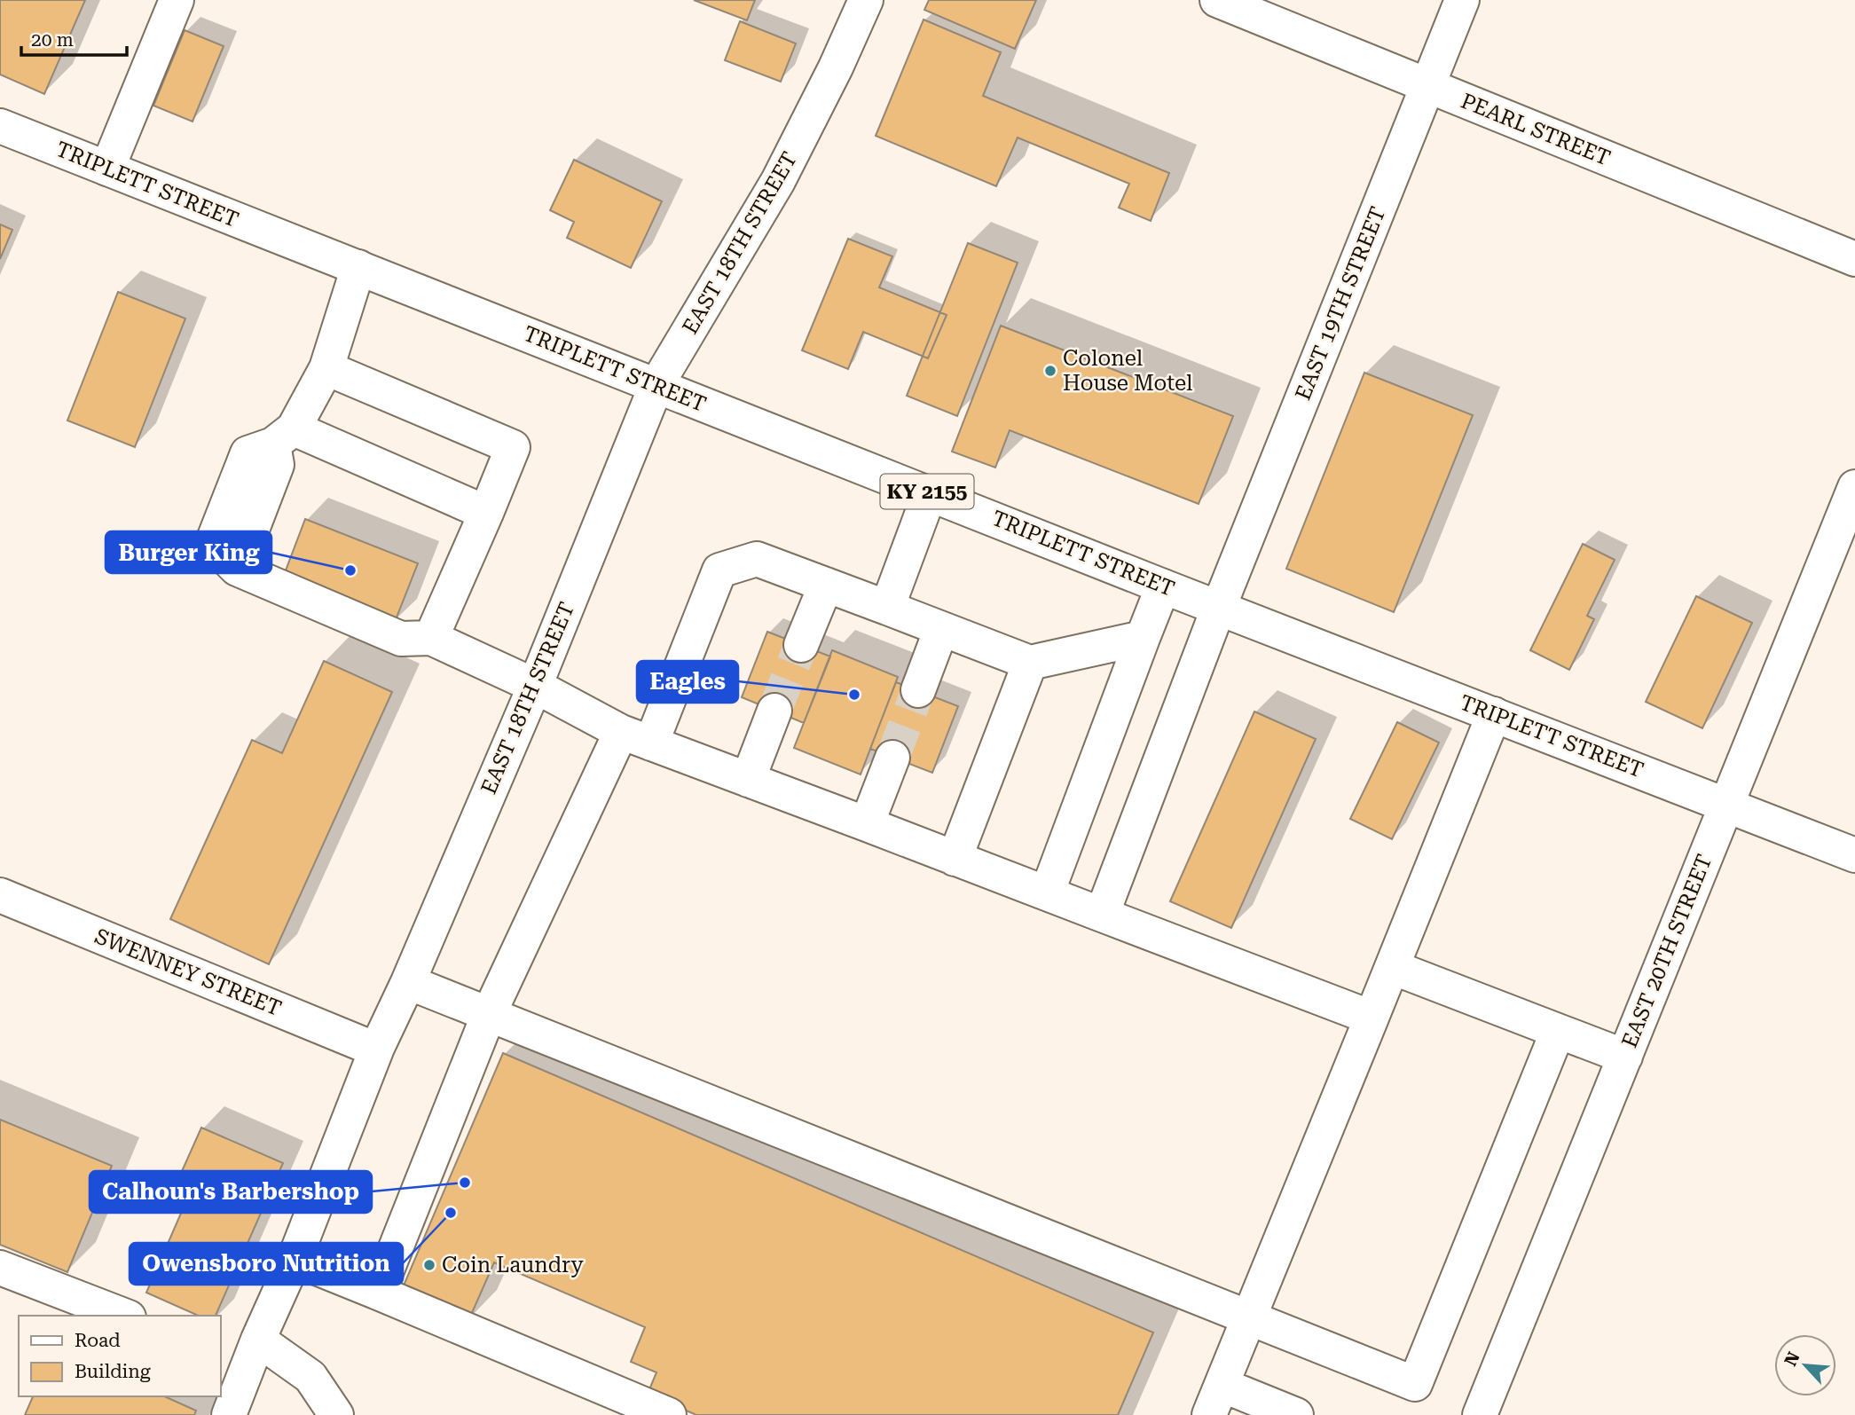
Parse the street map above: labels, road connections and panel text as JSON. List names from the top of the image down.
{
  "streets": {
    "street": [
      "PEARL STREET",
      "TRIPLETT STREET",
      "EAST 18TH STREET",
      "EAST 19TH STREET",
      "KY 2155",
      "EAST 20TH STREET",
      "SWENNEY STREET"
    ]
  },
  "crossings": [
    ["PEARL STREET", "EAST 19TH STREET"],
    ["TRIPLETT STREET", "EAST 18TH STREET"],
    ["TRIPLETT STREET", "EAST 19TH STREET"],
    ["TRIPLETT STREET", "EAST 20TH STREET"],
    ["EAST 18TH STREET", "SWENNEY STREET"]
  ],
  "places": [
    "Colonel House Motel",
    "Burger King",
    "Eagles",
    "Calhoun's Barbershop",
    "Owensboro Nutrition",
    "Coin Laundry"
  ],
  "legend": ["Road", "Building"],
  "scale_bar": "20 m",
  "north": "top left"
}
